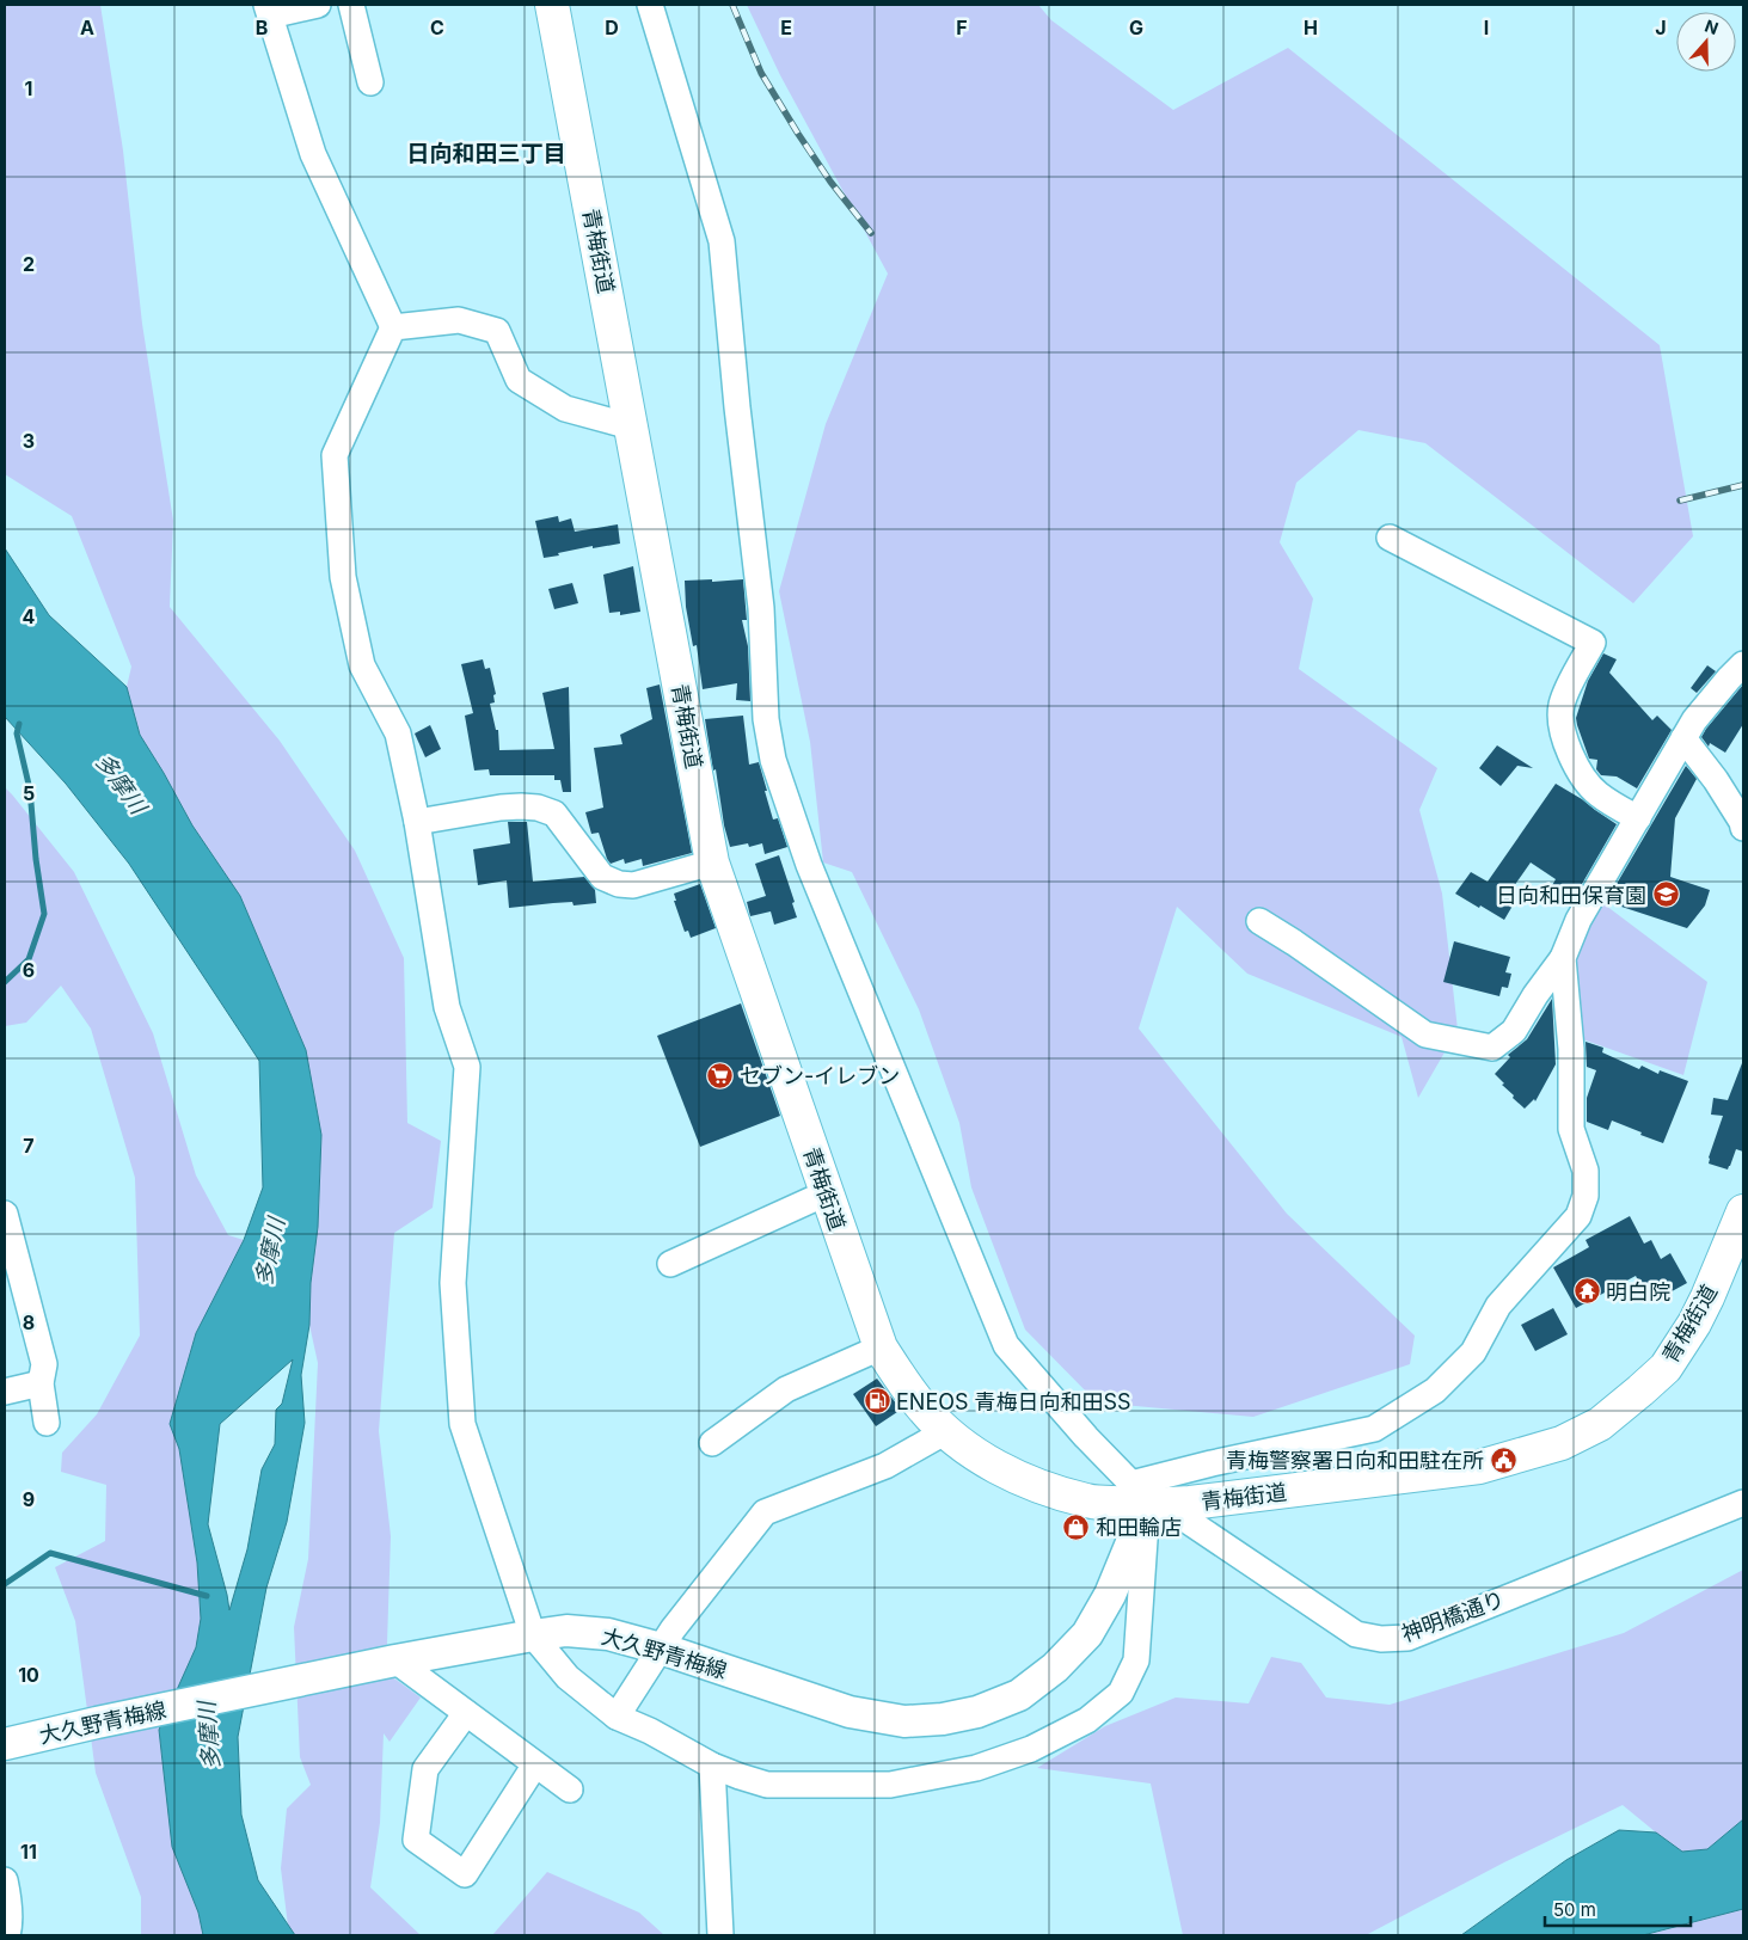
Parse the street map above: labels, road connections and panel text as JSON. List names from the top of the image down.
{
  "streets": {
    "highway": ["青梅街道"],
    "main road": ["大久野青梅線"],
    "street": ["神明橋通り"]
  },
  "crossings": [
    ["青梅街道", "神明橋通り"],
    ["青梅街道", "大久野青梅線"],
    ["神明橋通り", "大久野青梅線"]
  ],
  "districts": ["日向和田三丁目"],
  "water": ["多摩川"],
  "places": {
    "school or university": ["日向和田保育園"],
    "supermarket": ["セブン-イレブン"],
    "temple": ["明白院"],
    "fuel station": ["ENEOS 青梅日向和田SS"],
    "public building": ["青梅警察署日向和田駐在所"],
    "shop": ["和田輪店"]
  },
  "scale_bar": "50 m",
  "north": "top",
  "grid": {
    "columns": [
      "A",
      "B",
      "C",
      "D",
      "E",
      "F",
      "G",
      "H",
      "I",
      "J"
    ],
    "rows": [
      "1",
      "2",
      "3",
      "4",
      "5",
      "6",
      "7",
      "8",
      "9",
      "10",
      "11"
    ]
  }
}
